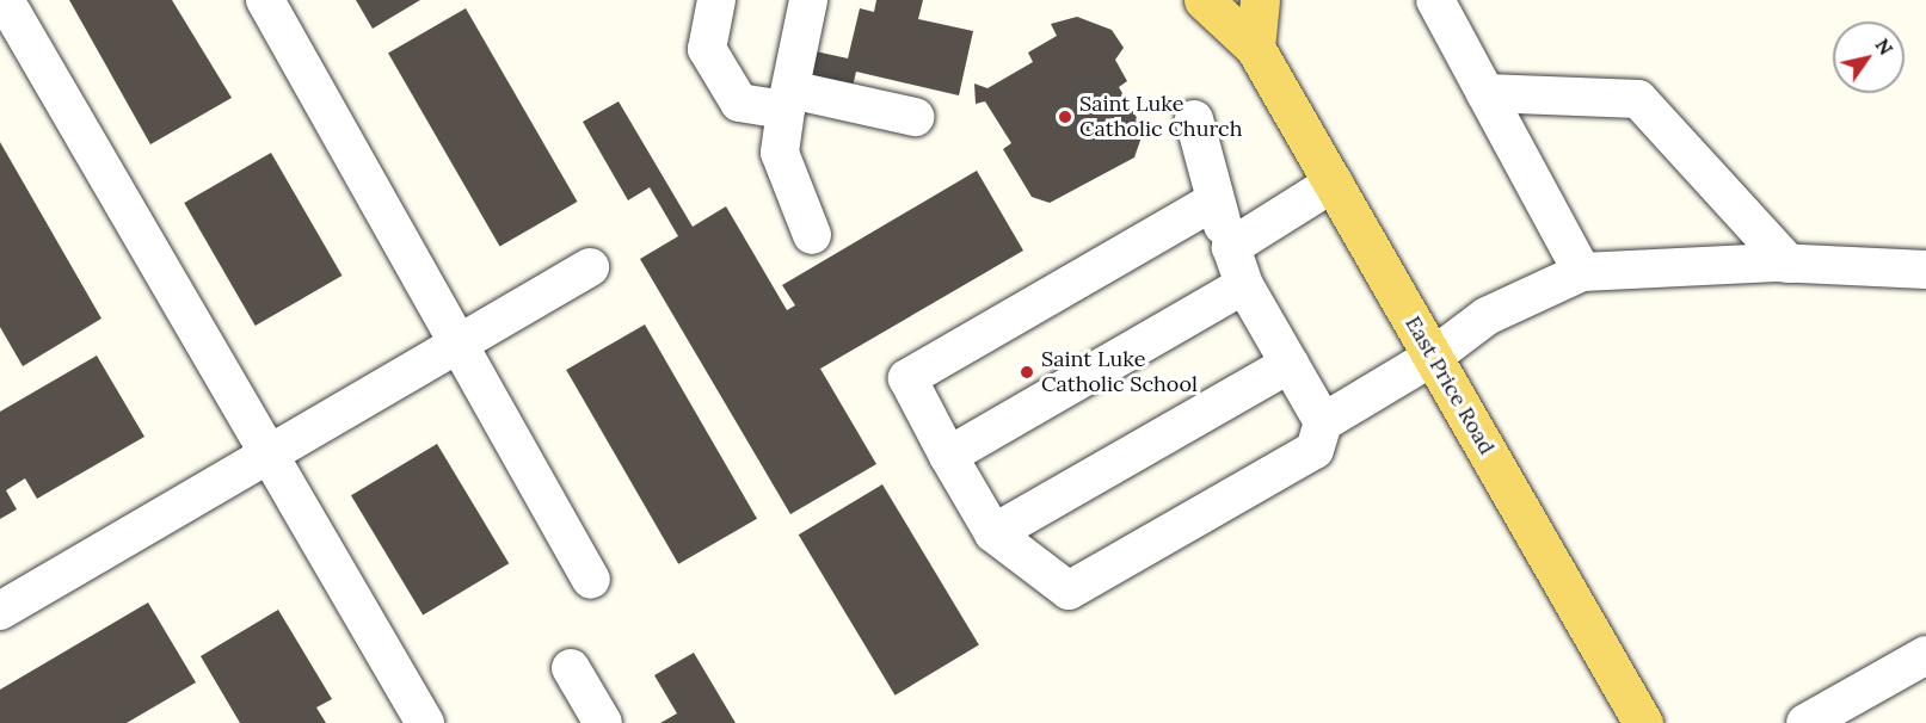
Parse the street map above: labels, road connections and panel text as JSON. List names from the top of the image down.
{
  "streets": {
    "main road": ["East Price Road"]
  },
  "places": ["Saint Luke Catholic Church", "Saint Luke Catholic School"],
  "north": "top right"
}
